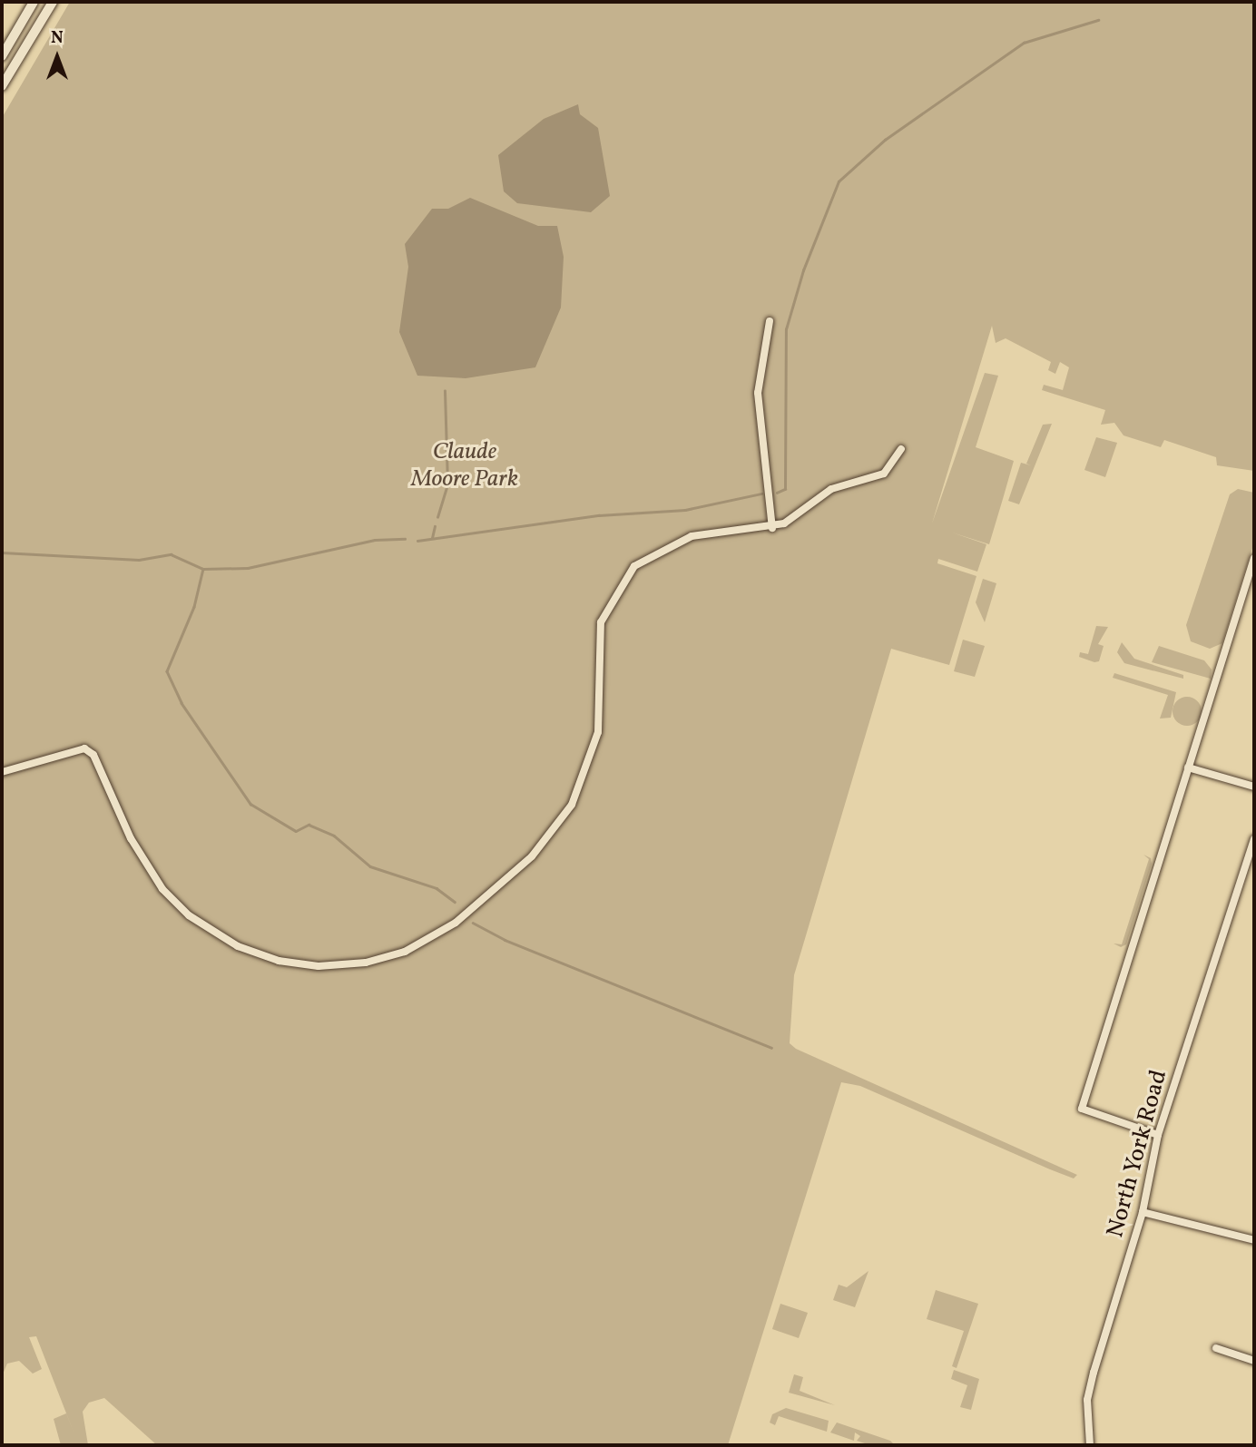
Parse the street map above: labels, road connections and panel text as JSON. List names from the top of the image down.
{
  "streets": {
    "street": ["North York Road"]
  },
  "parks": ["Claude Moore Park"],
  "north": "top"
}
